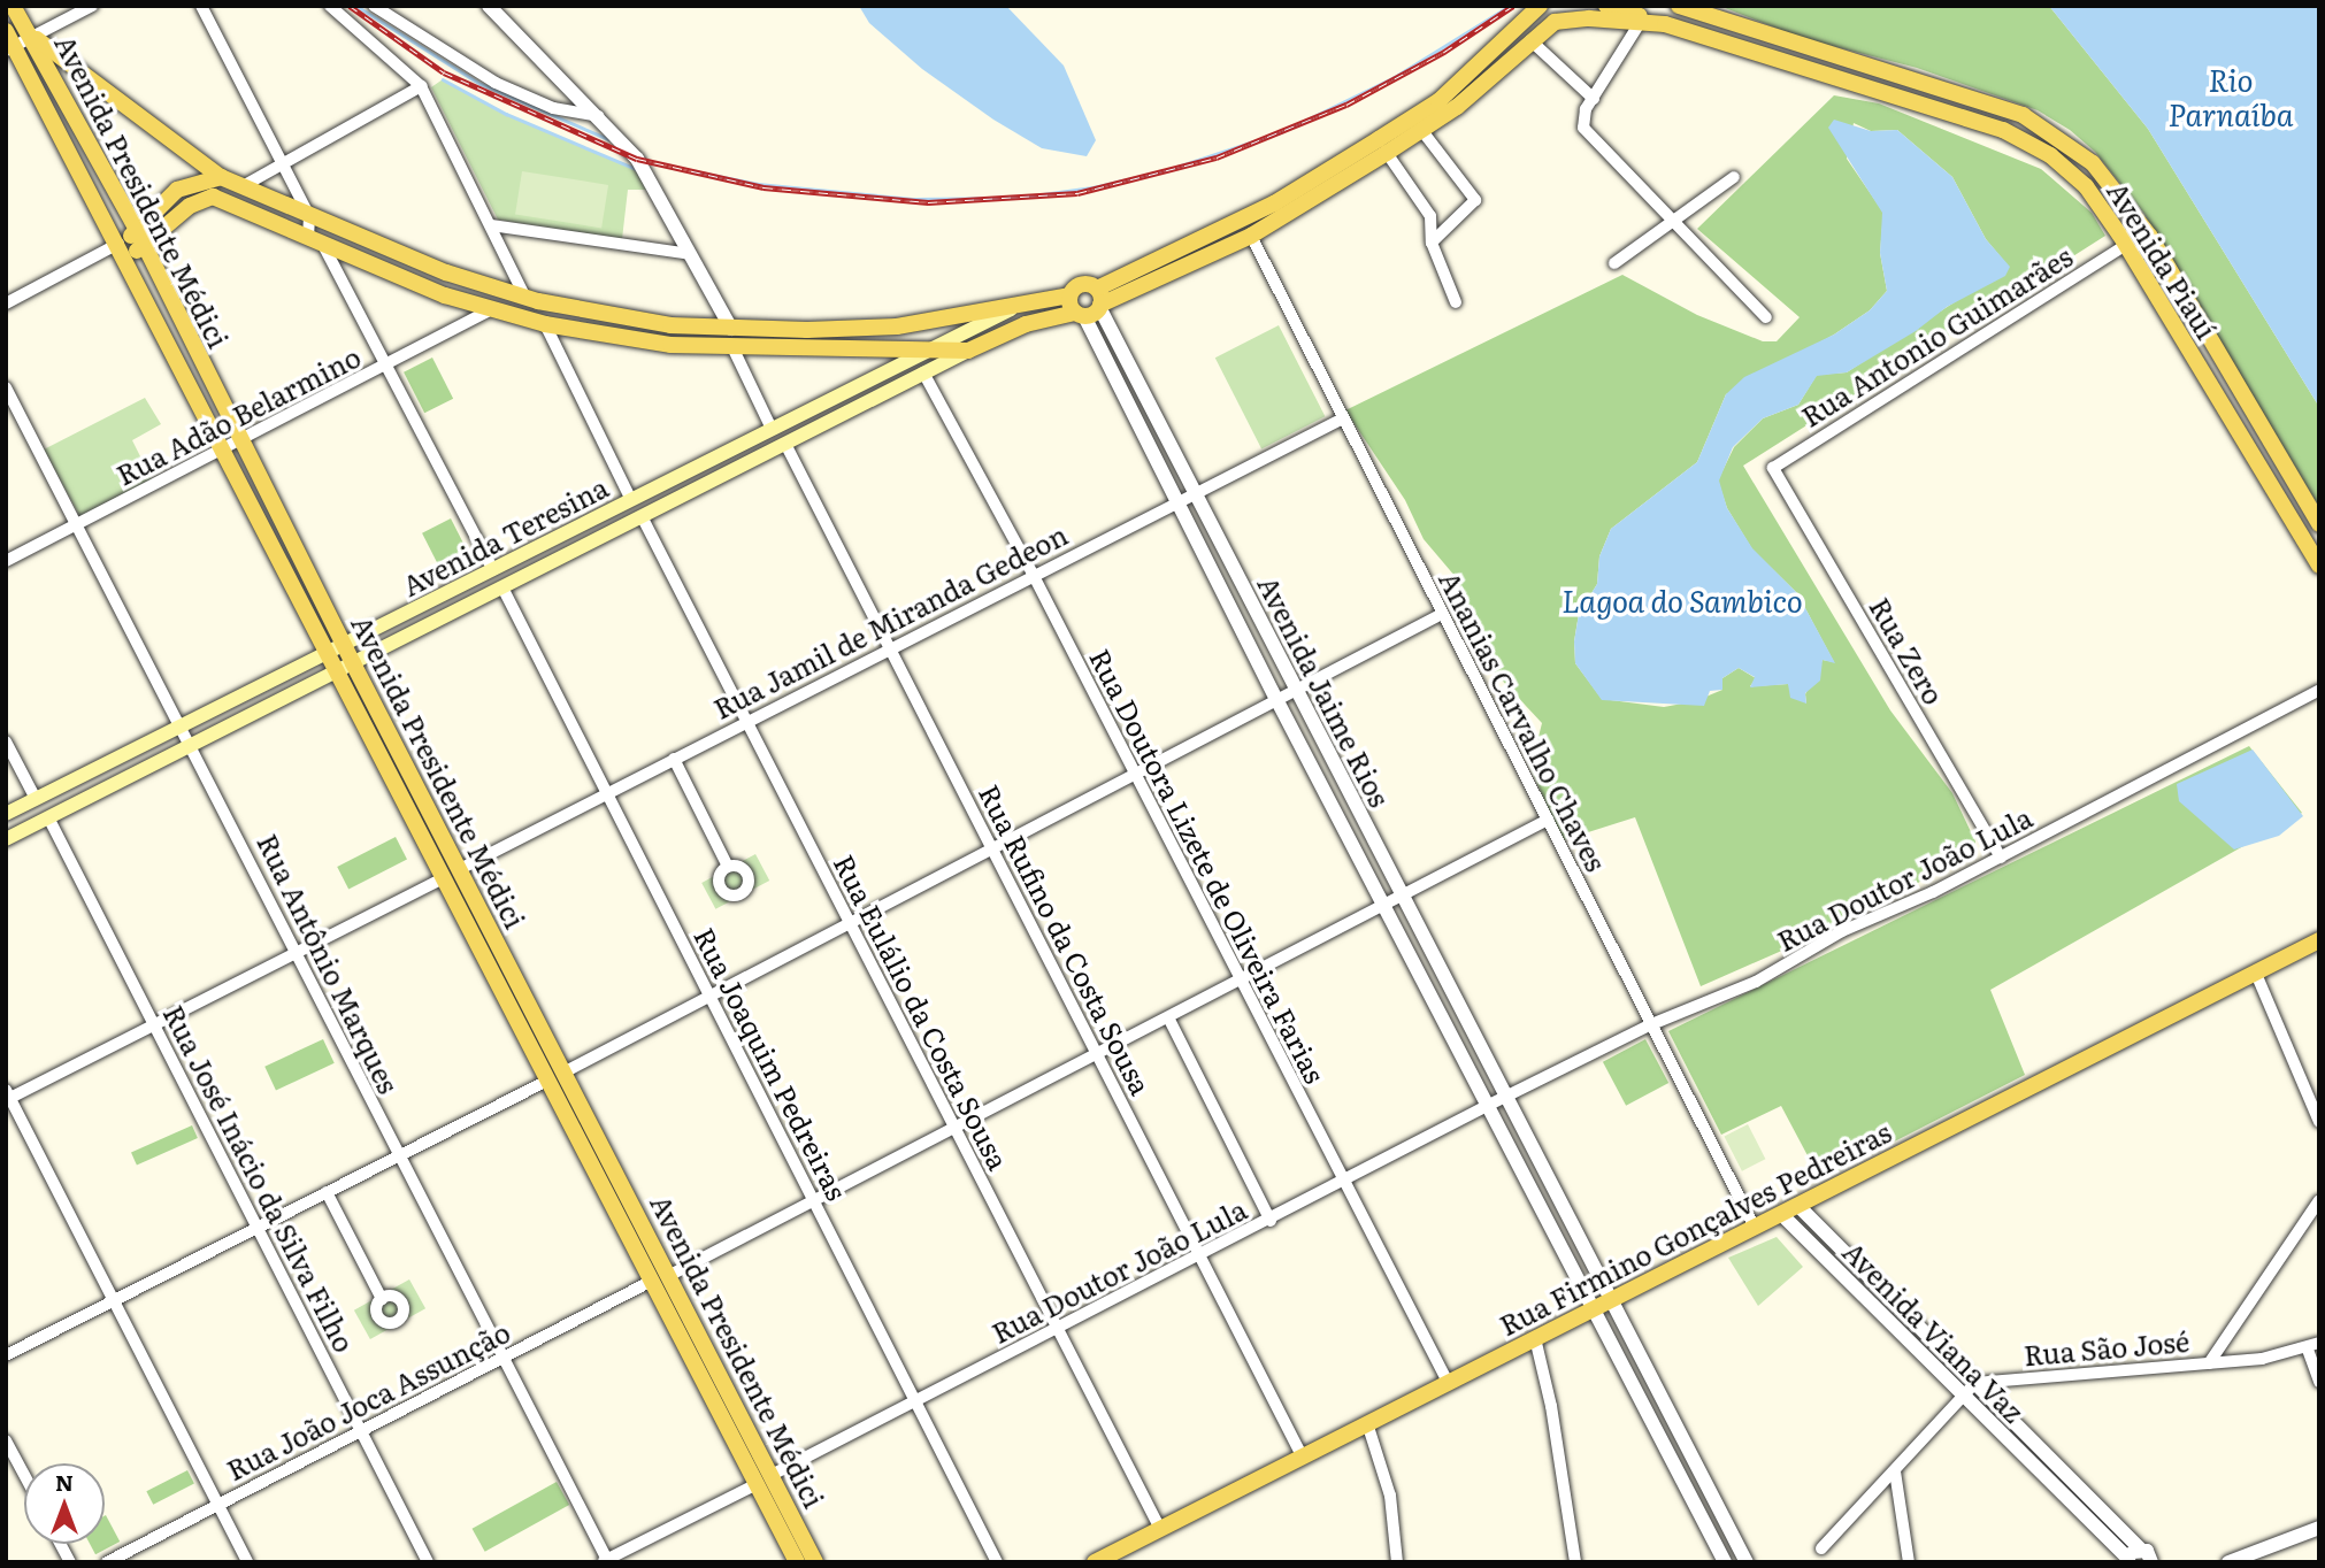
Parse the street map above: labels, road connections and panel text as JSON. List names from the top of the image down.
{
  "streets": {
    "main road": [
      "Avenida Presidente Médici",
      "Avenida Piauí",
      "Avenida Teresina",
      "Rua Firmino Gonçalves Pedreiras"
    ],
    "street": [
      "Rua Antonio Guimarães",
      "Rua Adão Belarmino",
      "Rua Jamil de Miranda Gedeon",
      "Rua Zero",
      "Avenida Jaime Rios",
      "Ananias Carvalho Chaves",
      "Rua Doutora Lizete de Oliveira Farias",
      "Rua Doutor João Lula",
      "Rua Rufino da Costa Sousa",
      "Rua Antônio Marques",
      "Rua Eulálio da Costa Sousa",
      "Rua Joaquim Pedreiras",
      "Rua José Inácio da Silva Filho",
      "Avenida Viana Vaz",
      "Rua São José",
      "Rua João Joca Assunção"
    ]
  },
  "crossings": [
    ["Avenida Presidente Médici", "Rua Adão Belarmino"],
    ["Avenida Presidente Médici", "Avenida Teresina"],
    ["Avenida Presidente Médici", "Rua Jamil de Miranda Gedeon"],
    ["Avenida Presidente Médici", "Rua Doutor João Lula"],
    ["Avenida Presidente Médici", "Rua João Joca Assunção"],
    ["Avenida Piauí", "Rua Antonio Guimarães"],
    ["Rua Antonio Guimarães", "Rua Zero"],
    ["Rua Adão Belarmino", "Rua Antônio Marques"],
    ["Avenida Teresina", "Rua Doutora Lizete de Oliveira Farias"],
    ["Avenida Teresina", "Rua Rufino da Costa Sousa"],
    ["Avenida Teresina", "Rua Antônio Marques"],
    ["Avenida Teresina", "Rua Eulálio da Costa Sousa"],
    ["Avenida Teresina", "Rua Joaquim Pedreiras"],
    ["Avenida Teresina", "Rua José Inácio da Silva Filho"],
    ["Rua Jamil de Miranda Gedeon", "Avenida Jaime Rios"],
    ["Rua Jamil de Miranda Gedeon", "Ananias Carvalho Chaves"],
    ["Rua Jamil de Miranda Gedeon", "Rua Doutora Lizete de Oliveira Farias"],
    ["Rua Jamil de Miranda Gedeon", "Rua Rufino da Costa Sousa"],
    ["Rua Jamil de Miranda Gedeon", "Rua Eulálio da Costa Sousa"],
    ["Rua Jamil de Miranda Gedeon", "Rua Joaquim Pedreiras"],
    ["Rua Zero", "Rua Doutor João Lula"],
    ["Avenida Jaime Rios", "Rua Doutor João Lula"],
    ["Avenida Jaime Rios", "Rua Firmino Gonçalves Pedreiras"],
    ["Ananias Carvalho Chaves", "Rua Doutor João Lula"],
    ["Ananias Carvalho Chaves", "Rua Firmino Gonçalves Pedreiras"],
    ["Rua Doutora Lizete de Oliveira Farias", "Rua Doutor João Lula"],
    ["Rua Doutora Lizete de Oliveira Farias", "Rua Firmino Gonçalves Pedreiras"],
    ["Rua Doutor João Lula", "Rua Rufino da Costa Sousa"],
    ["Rua Doutor João Lula", "Rua Eulálio da Costa Sousa"],
    ["Rua Doutor João Lula", "Rua Joaquim Pedreiras"],
    ["Rua Rufino da Costa Sousa", "Rua Firmino Gonçalves Pedreiras"],
    ["Rua Antônio Marques", "Rua João Joca Assunção"],
    ["Rua Eulálio da Costa Sousa", "Rua Firmino Gonçalves Pedreiras"],
    ["Rua José Inácio da Silva Filho", "Rua João Joca Assunção"],
    ["Rua Firmino Gonçalves Pedreiras", "Avenida Viana Vaz"],
    ["Avenida Viana Vaz", "Rua São José"]
  ],
  "water": ["Rio Parnaíba", "Lagoa do Sambico"],
  "north": "top"
}
